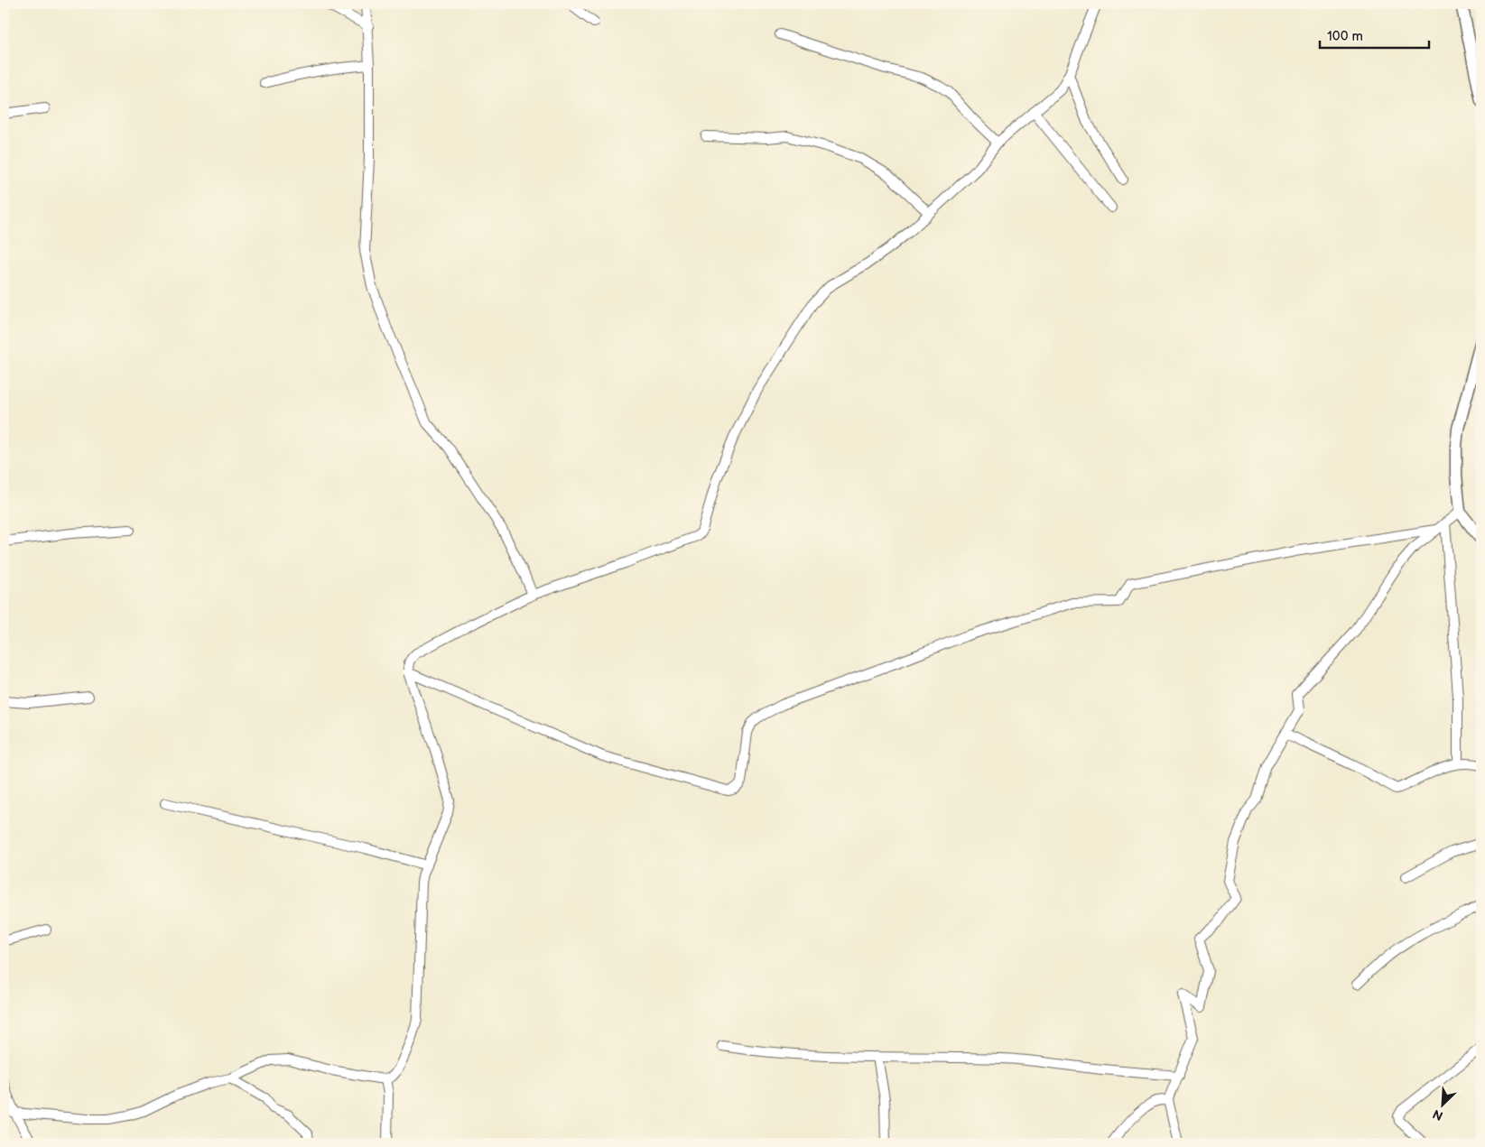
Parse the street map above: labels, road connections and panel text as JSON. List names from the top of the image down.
{
  "scale_bar": "100 m",
  "north": "bottom left"
}
